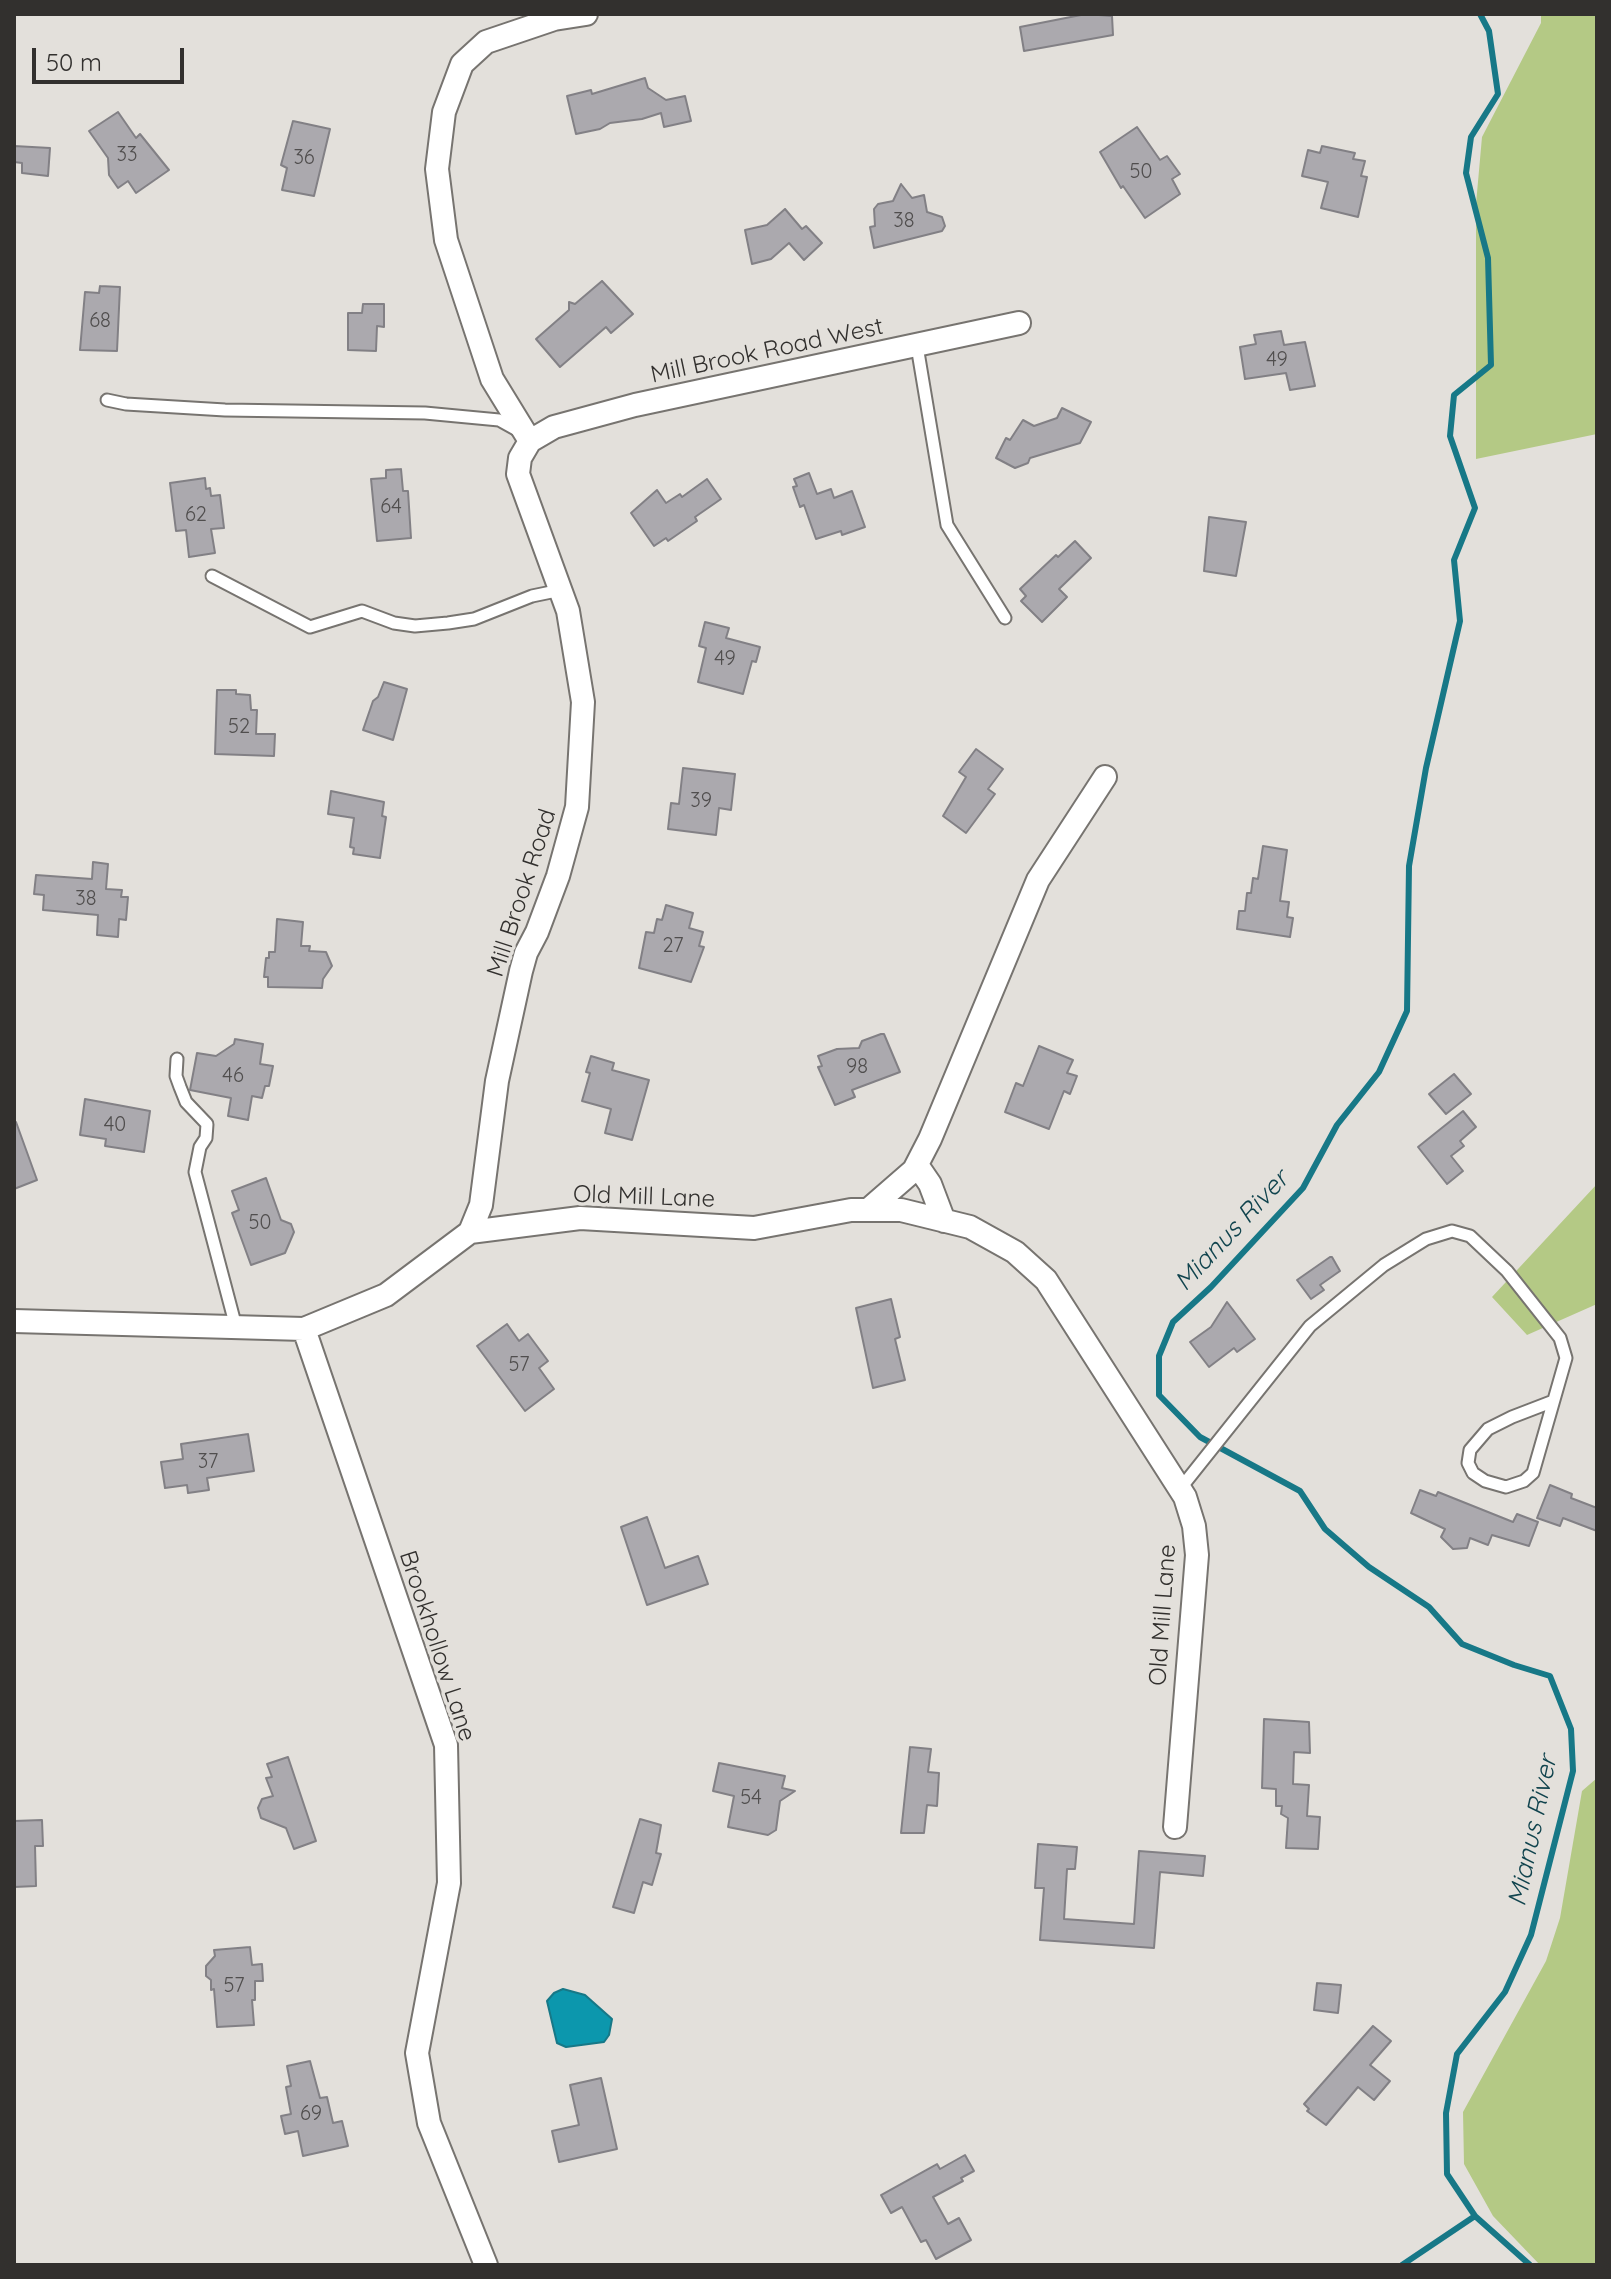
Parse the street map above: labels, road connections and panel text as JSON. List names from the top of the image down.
{
  "streets": {
    "street": [
      "Mill Brook Road West",
      "Mill Brook Road",
      "Old Mill Lane",
      "Brookhollow Lane"
    ]
  },
  "crossings": [
    ["Mill Brook Road West", "Mill Brook Road"],
    ["Mill Brook Road", "Old Mill Lane"],
    ["Old Mill Lane", "Brookhollow Lane"]
  ],
  "water": ["Mianus River"],
  "house_numbers": [
    "33",
    "36",
    "50",
    "38",
    "68",
    "49",
    "64",
    "62",
    "49",
    "52",
    "39",
    "38",
    "27",
    "98",
    "46",
    "40",
    "50",
    "57",
    "37",
    "54",
    "57",
    "69"
  ],
  "scale_bar": "50 m"
}
